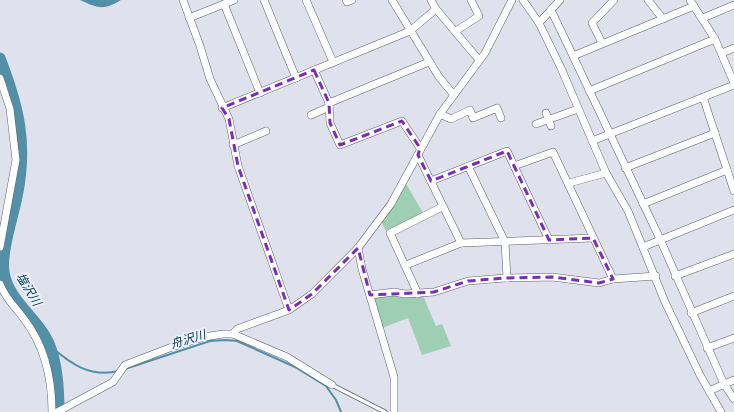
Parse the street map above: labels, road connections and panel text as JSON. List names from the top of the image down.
{
  "water": ["塩沢川", "舟沢川"]
}
